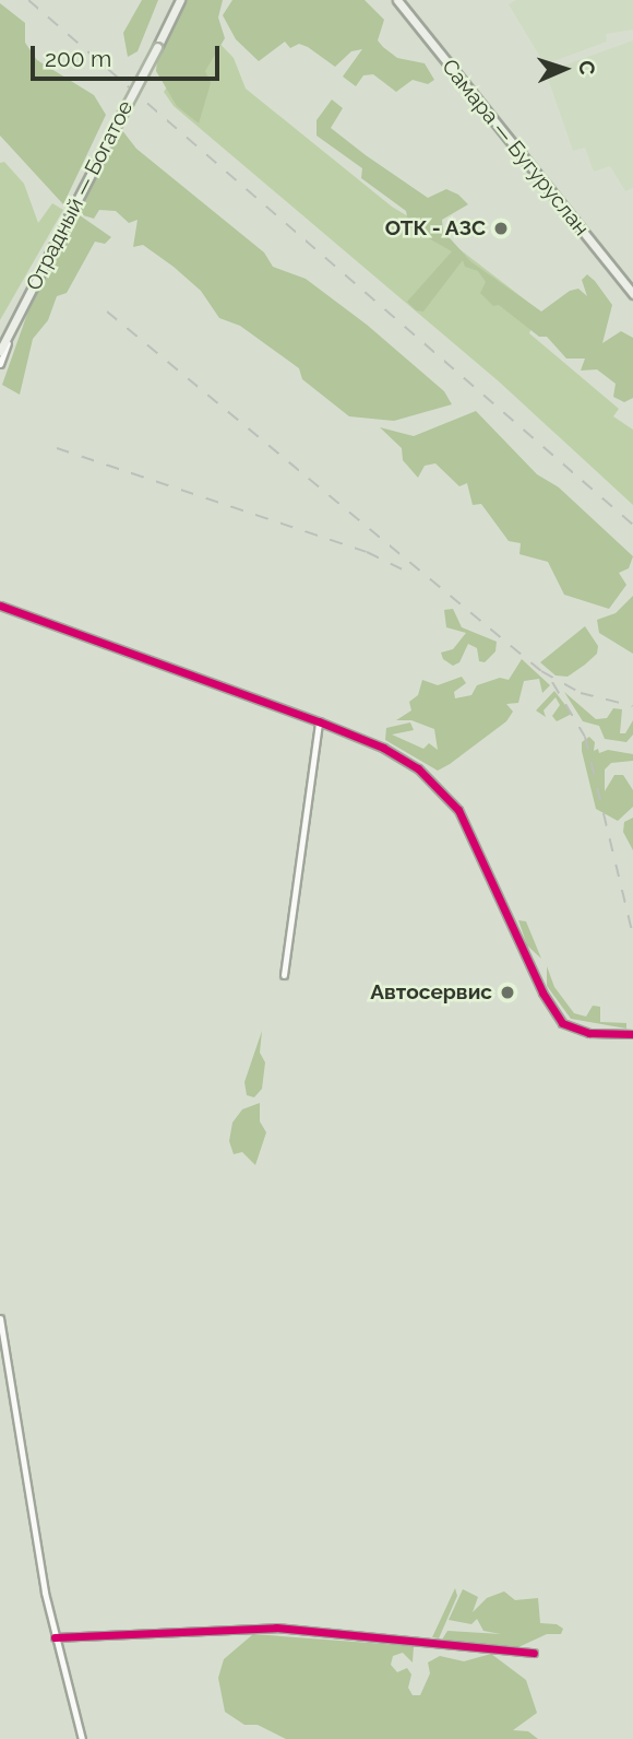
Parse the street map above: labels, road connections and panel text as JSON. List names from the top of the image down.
{
  "streets": {
    "main road": ["Самара — Бугуруслан", "Отрадный — Богатое"]
  },
  "places": ["ОТК - АЗС", "Автосервис"],
  "scale_bar": "200 m",
  "north": "right"
}
